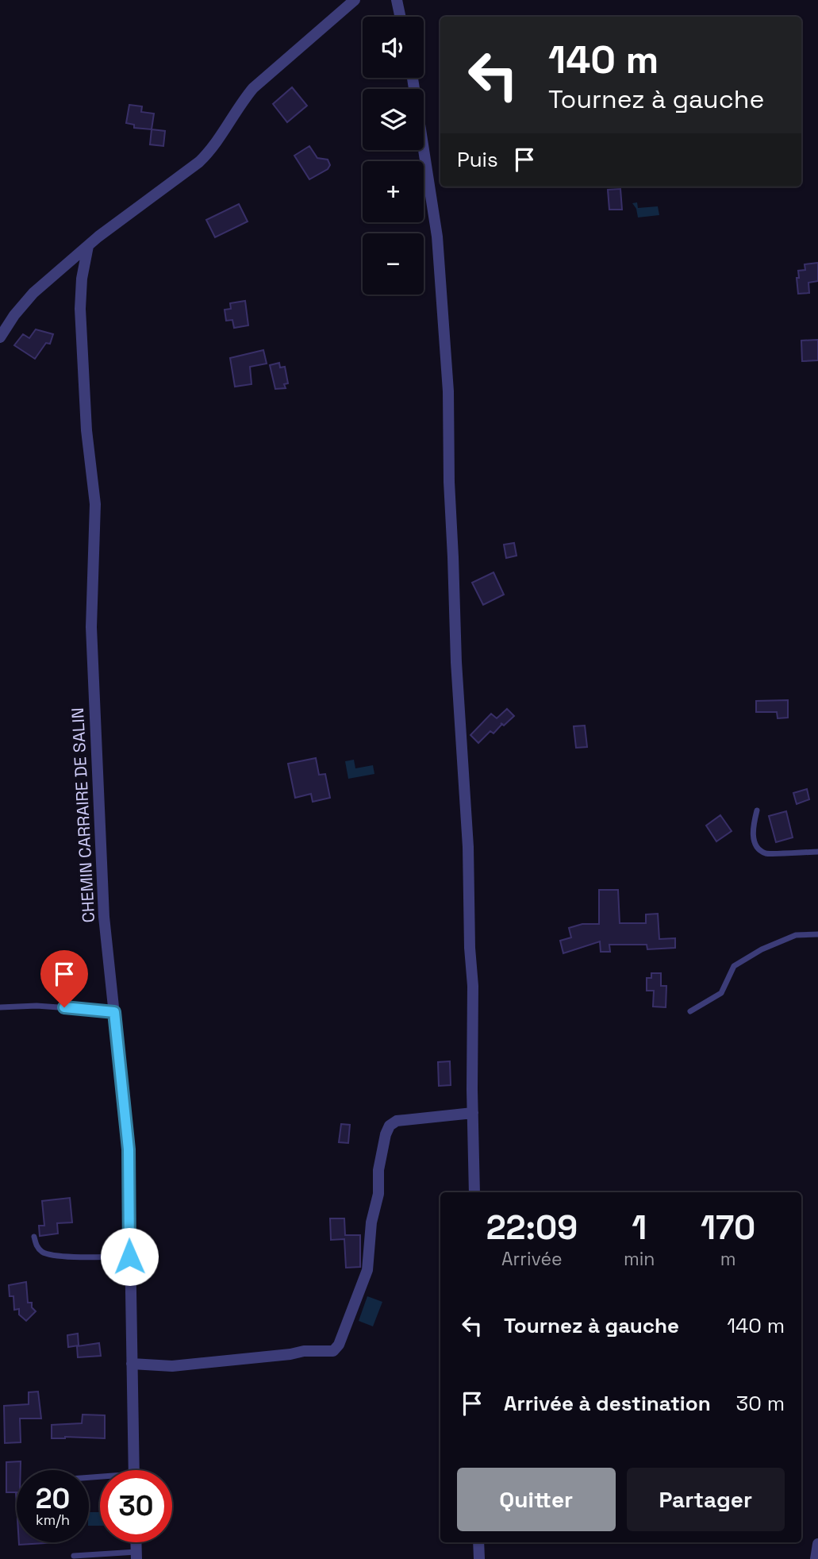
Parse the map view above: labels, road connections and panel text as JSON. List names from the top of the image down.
{
  "streets": {
    "street": ["CHEMIN CARRAIRE DE SALIN"]
  },
  "page": {
    "map_buttons": ["+", "−"],
    "turn": ["140 m", "Tournez à gauche"],
    "then": "Puis",
    "eta": [
      "22:09",
      "Arrivée",
      "1",
      "min",
      "170",
      "m"
    ],
    "list": [
      {
        "name": "Tournez à gauche",
        "value": "140 m"
      },
      {
        "name": "Arrivée à destination",
        "value": "30 m"
      }
    ],
    "buttons": ["Quitter", "Partager"],
    "speed": "20 km/h",
    "limit": "30"
  }
}
